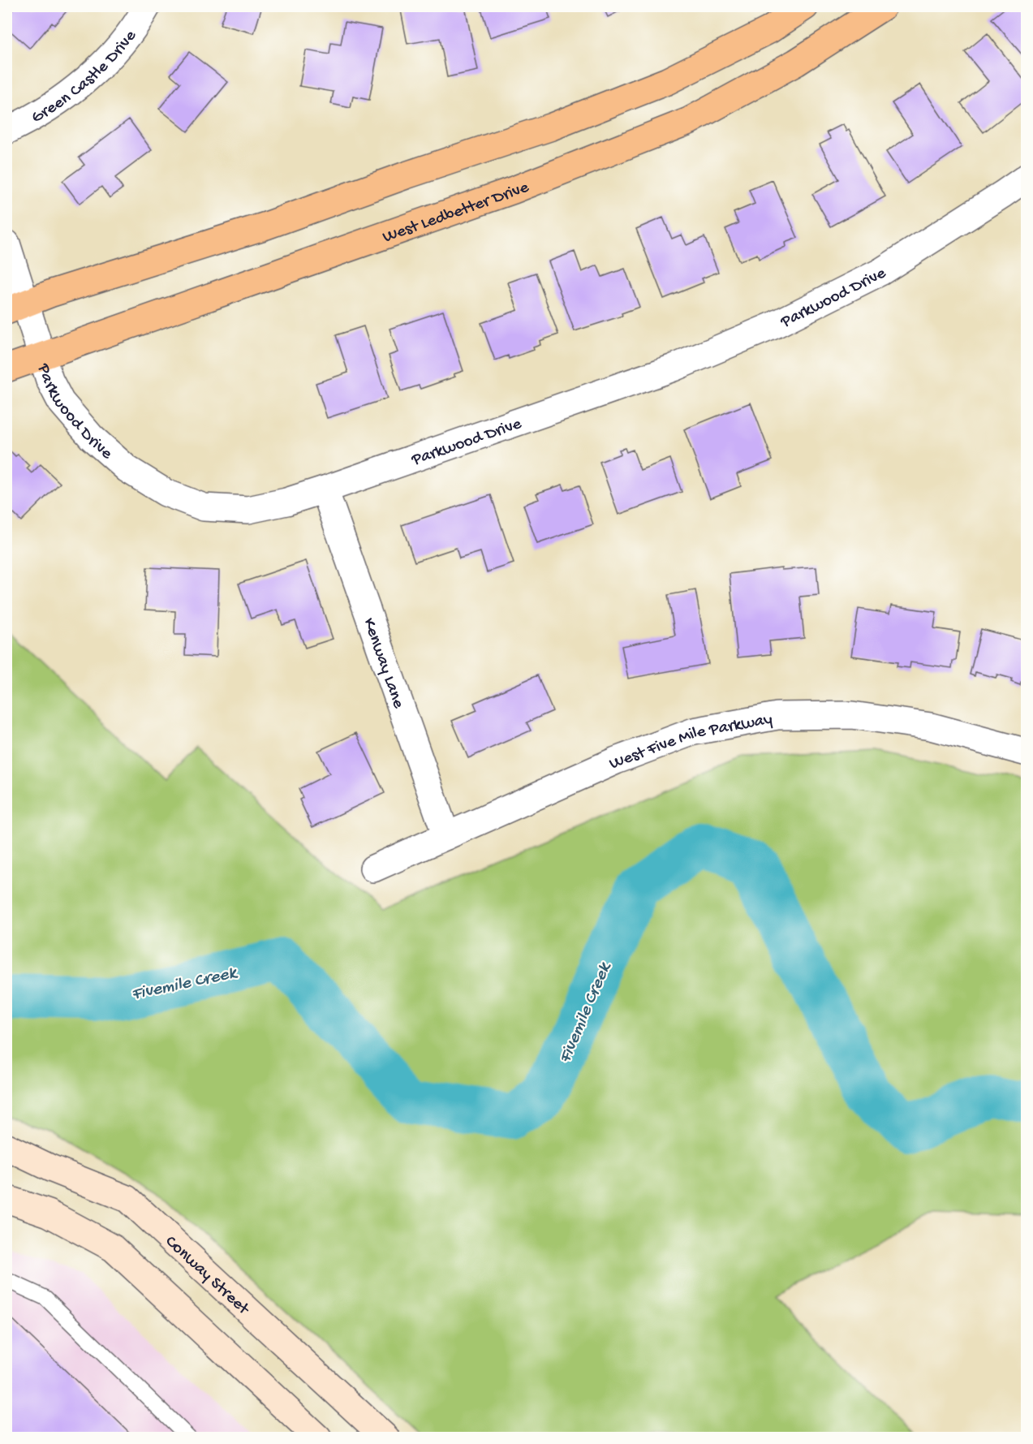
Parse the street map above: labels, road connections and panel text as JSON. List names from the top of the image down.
{
  "streets": {
    "main road": ["West Ledbetter Drive"],
    "street": [
      "Green Castle Drive",
      "Parkwood Drive",
      "Kenway Lane",
      "West Five Mile Parkway",
      "Conway Street"
    ]
  },
  "crossings": [
    ["West Ledbetter Drive", "Parkwood Drive"],
    ["Parkwood Drive", "Kenway Lane"],
    ["Kenway Lane", "West Five Mile Parkway"]
  ],
  "water": ["Fivemile Creek"]
}
